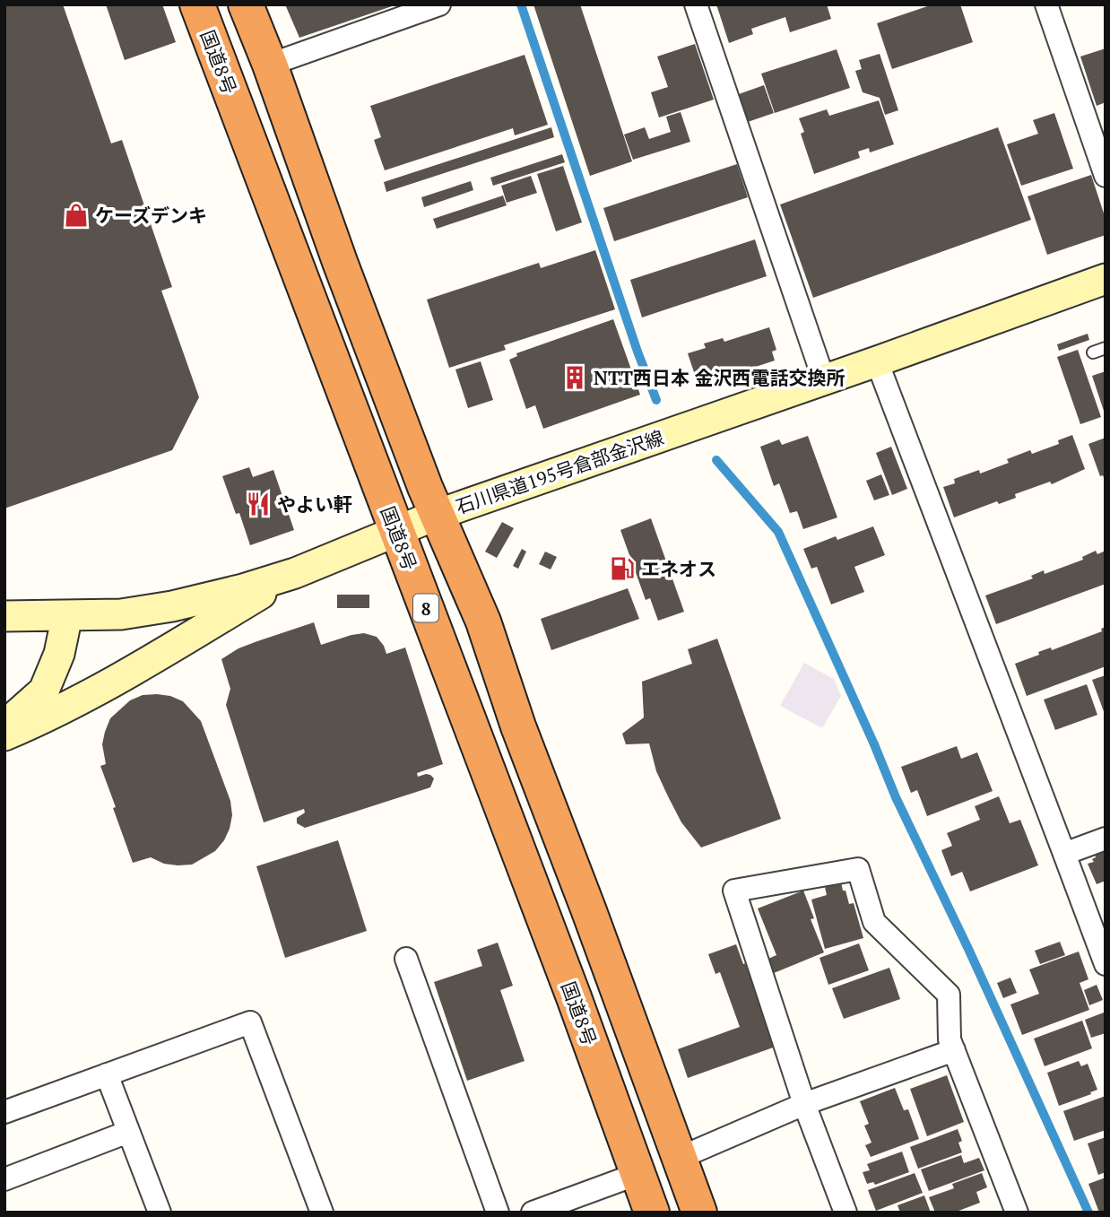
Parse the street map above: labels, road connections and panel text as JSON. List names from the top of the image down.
{
  "streets": {
    "highway": ["国道8号", "8"],
    "main road": ["石川県道195号倉部金沢線"]
  },
  "crossings": [
    ["国道8号", "石川県道195号倉部金沢線"]
  ],
  "places": {
    "shop": ["ケーズデンキ"],
    "building": ["NTT西日本 金沢西電話交換所"],
    "restaurant": ["やよい軒"],
    "fuel station": ["エネオス"]
  }
}
